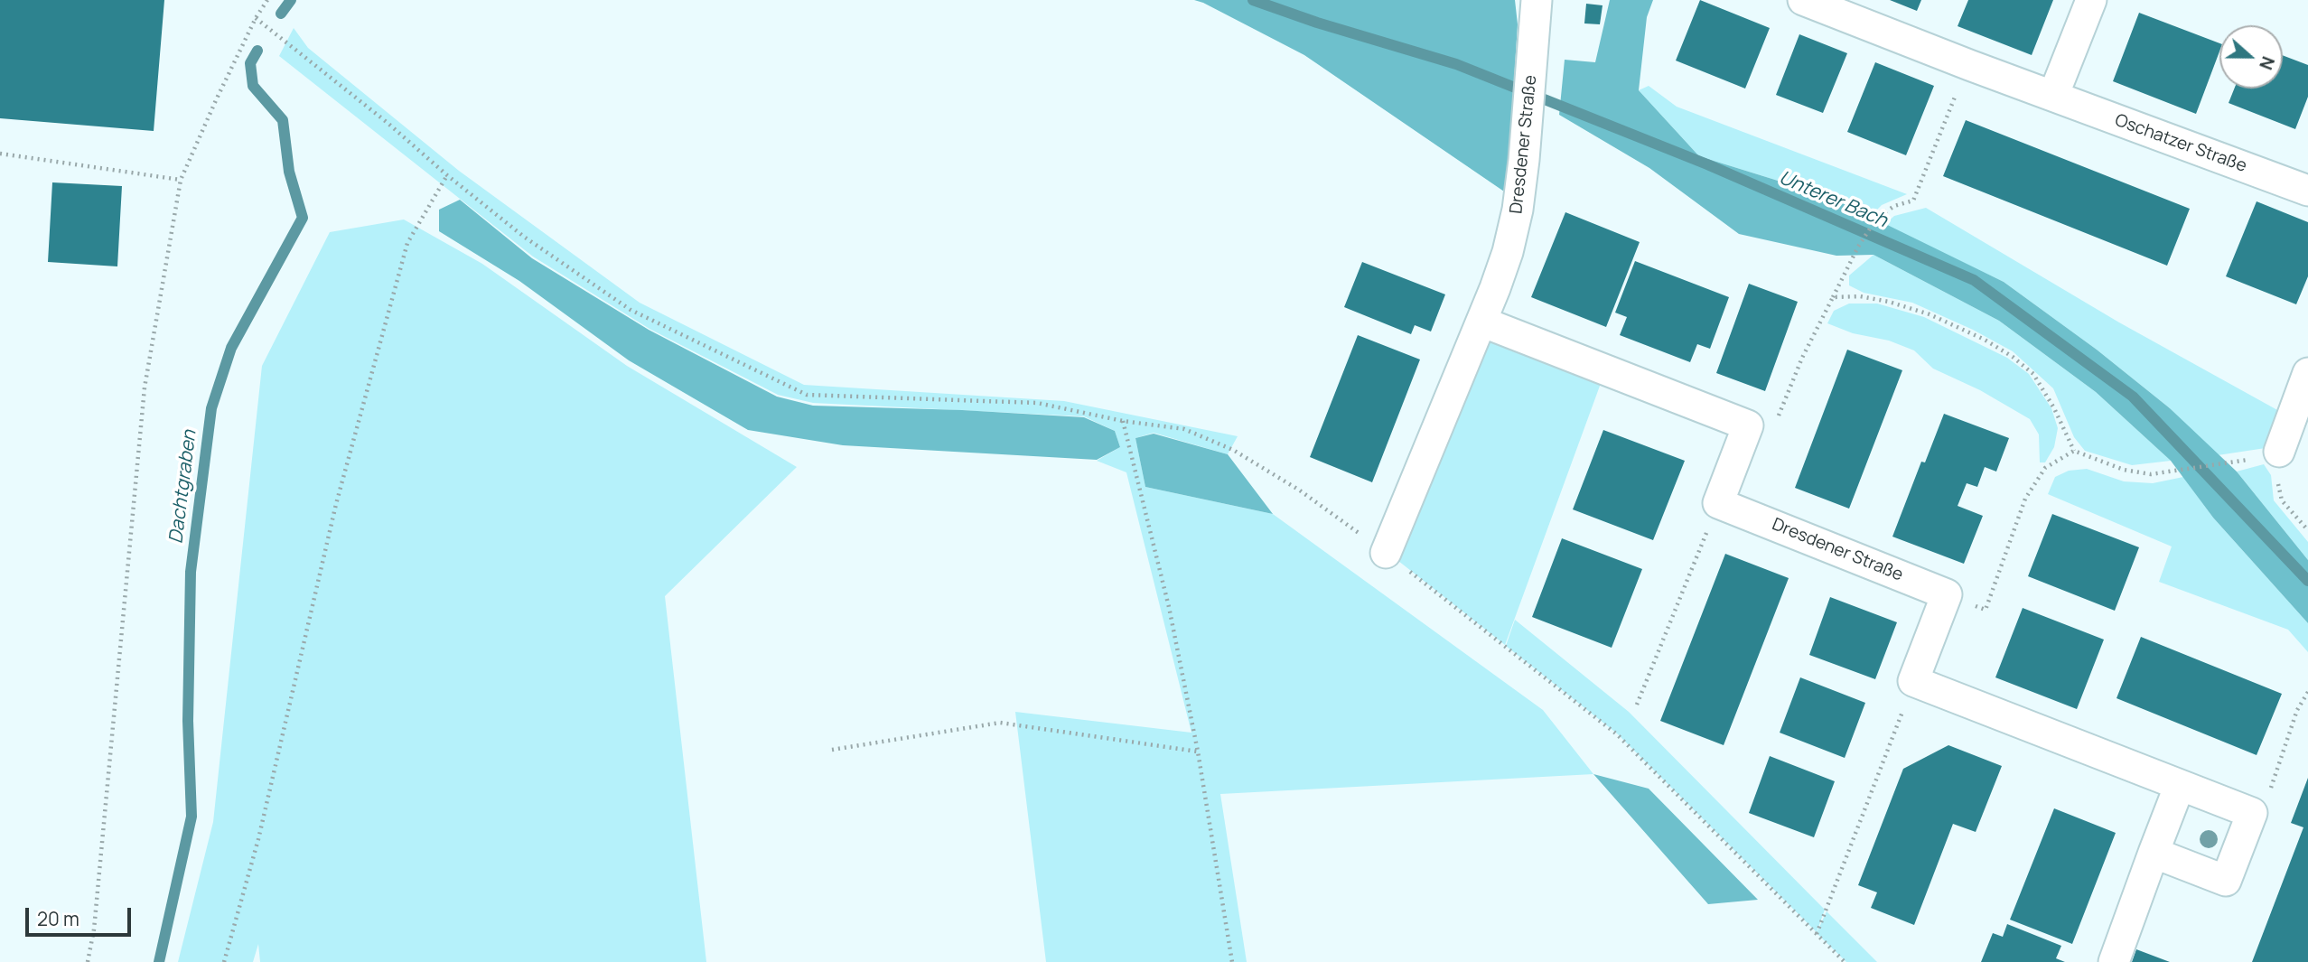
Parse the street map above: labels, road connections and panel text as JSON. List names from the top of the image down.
{
  "streets": {
    "street": ["Oschatzer Straße", "Dresdener Straße"]
  },
  "water": ["Unterer Bach", "Dachtgraben"],
  "scale_bar": "20 m",
  "north": "right"
}
